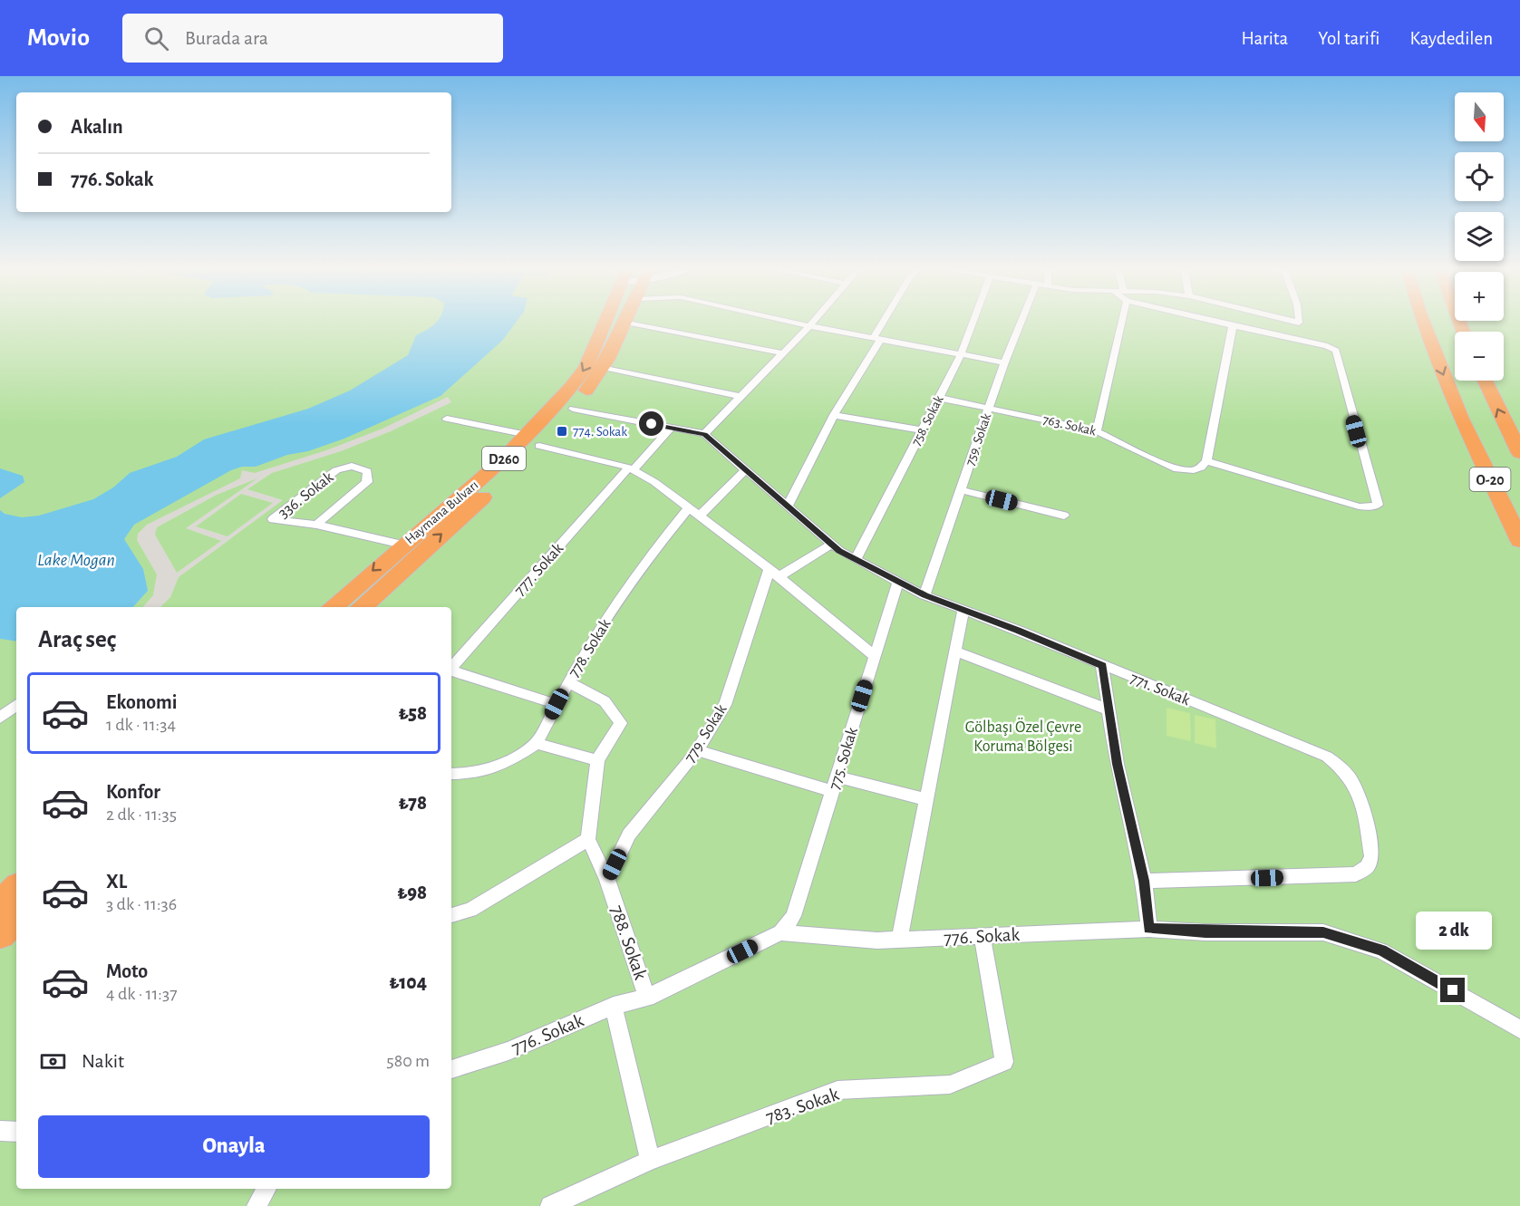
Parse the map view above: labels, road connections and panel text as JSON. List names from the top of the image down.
{
  "streets": {
    "highway": ["D260", "O-20", "Haymana Bulvarı"],
    "street": [
      "758. Sokak",
      "763. Sokak",
      "759. Sokak",
      "336. Sokak",
      "777. Sokak",
      "778. Sokak",
      "771. Sokak",
      "779. Sokak",
      "775. Sokak",
      "776. Sokak",
      "788. Sokak",
      "783. Sokak"
    ]
  },
  "crossings": [
    ["758. Sokak", "763. Sokak"],
    ["758. Sokak", "771. Sokak"],
    ["763. Sokak", "759. Sokak"],
    ["759. Sokak", "771. Sokak"],
    ["336. Sokak", "Haymana Bulvarı"],
    ["771. Sokak", "775. Sokak"],
    ["779. Sokak", "788. Sokak"],
    ["775. Sokak", "776. Sokak"],
    ["776. Sokak", "788. Sokak"],
    ["776. Sokak", "783. Sokak"]
  ],
  "water": ["Lake Mogan"],
  "parks": ["Gölbaşı Özel Çevre Koruma Bölgesi"],
  "places": {
    "transit": ["774. Sokak"]
  },
  "north": "bottom",
  "page": {
    "header": "Movio",
    "search": "Burada ara",
    "nav": ["Harita", "Yol tarifi", "Kaydedilen"],
    "map_buttons": ["+", "−"],
    "banner": ["Akalın", "776. Sokak"],
    "heading": "Araç seç",
    "list": [
      {
        "name": "Ekonomi",
        "note": "1 dk · 11:34",
        "value": "₺58"
      },
      {
        "name": "Konfor",
        "note": "2 dk · 11:35",
        "value": "₺78"
      },
      {
        "name": "XL",
        "note": "3 dk · 11:36",
        "value": "₺98"
      },
      {
        "name": "Moto",
        "note": "4 dk · 11:37",
        "value": "₺104"
      }
    ],
    "bubble": "2 dk",
    "pay": ["Nakit", "580 m"],
    "buttons": "Onayla"
  }
}
